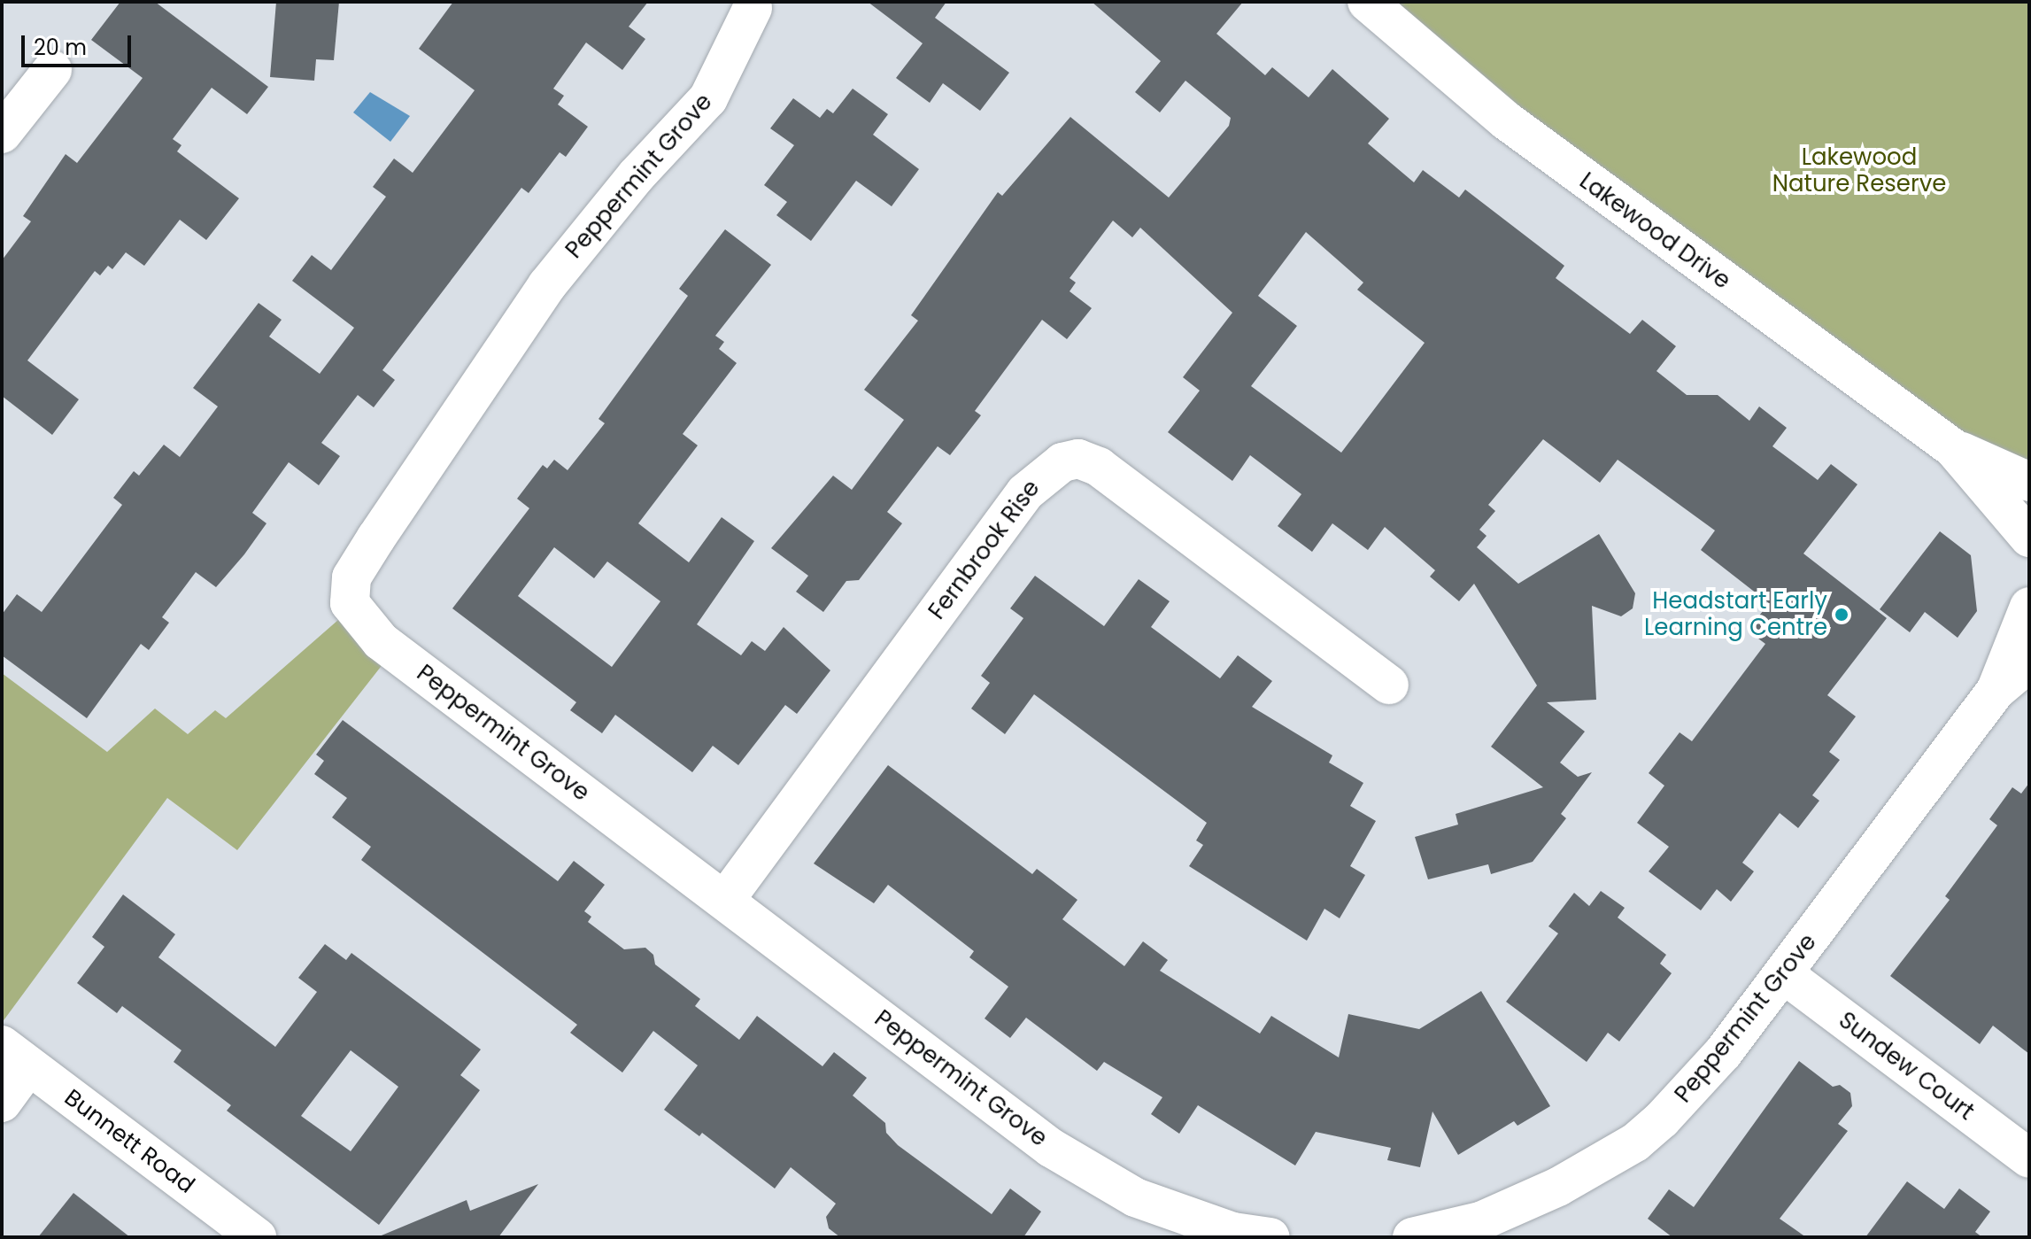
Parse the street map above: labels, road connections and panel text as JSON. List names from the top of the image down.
{
  "streets": {
    "street": [
      "Peppermint Grove",
      "Lakewood Drive",
      "Fernbrook Rise",
      "Sundew Court",
      "Bunnett Road"
    ]
  },
  "crossings": [
    ["Peppermint Grove", "Fernbrook Rise"],
    ["Peppermint Grove", "Sundew Court"]
  ],
  "parks": ["Lakewood Nature Reserve"],
  "places": ["Headstart Early Learning Centre"],
  "scale_bar": "20 m"
}
